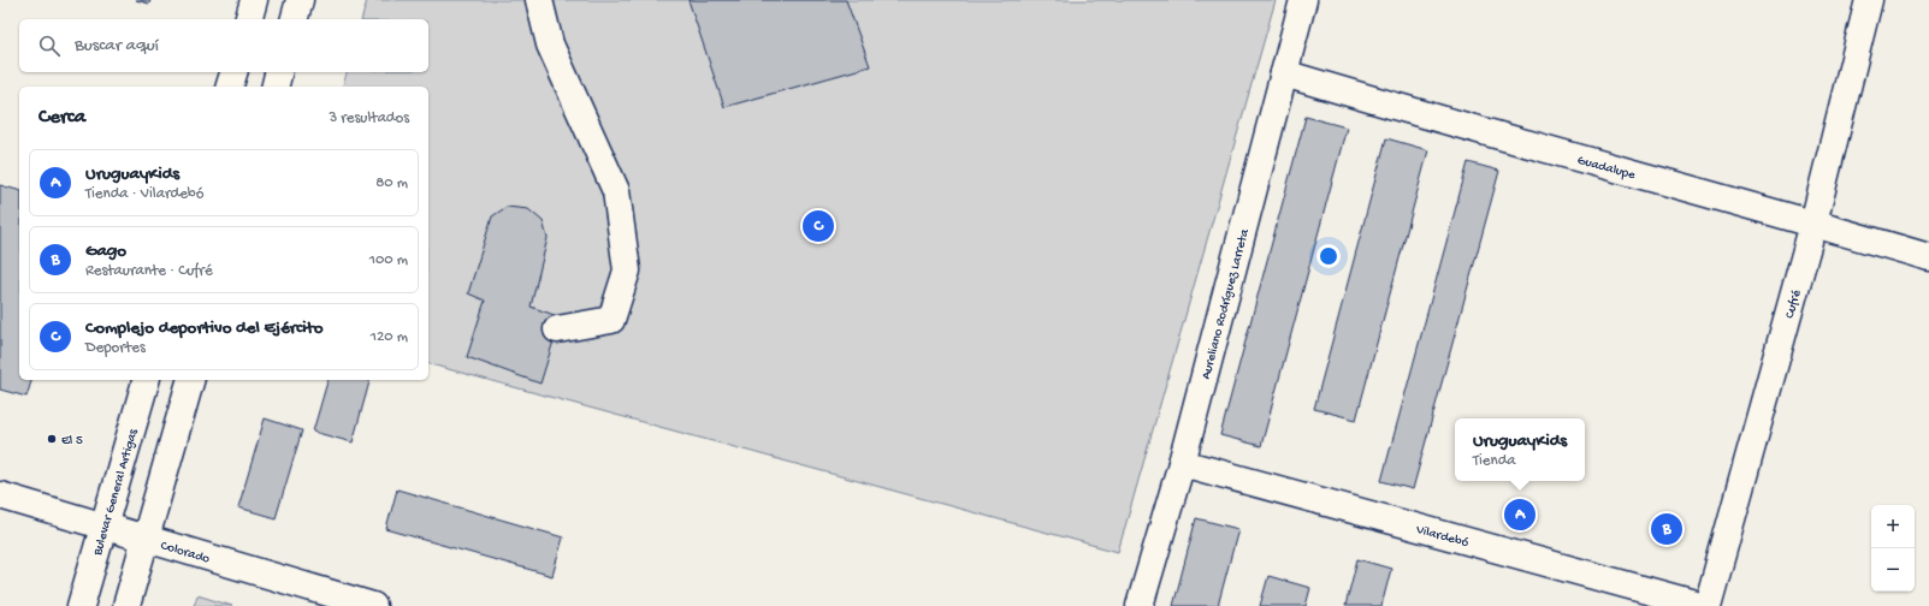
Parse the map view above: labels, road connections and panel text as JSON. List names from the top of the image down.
{
  "streets": {
    "street": [
      "Guadalupe",
      "Aureliano Rodríguez Larreta",
      "Cufré",
      "Bulevar General Artigas",
      "Vilardebó",
      "Colorado"
    ]
  },
  "crossings": [
    ["Guadalupe", "Aureliano Rodríguez Larreta"],
    ["Guadalupe", "Cufré"],
    ["Aureliano Rodríguez Larreta", "Vilardebó"],
    ["Bulevar General Artigas", "Colorado"]
  ],
  "places": ["El 5"],
  "page": {
    "search": "Buscar aquí",
    "heading": ["Cerca", "3 resultados"],
    "list": [
      {
        "mark": "A",
        "name": "UruguayKids",
        "note": "Tienda · Vilardebó",
        "value": "80 m"
      },
      {
        "mark": "B",
        "name": "Gago",
        "note": "Restaurante · Cufré",
        "value": "100 m"
      },
      {
        "mark": "C",
        "name": "Complejo deportivo del Ejército",
        "note": "Deportes",
        "value": "120 m"
      }
    ],
    "pins": ["C", "A", "B"],
    "popup": ["UruguayKids", "Tienda"],
    "map_buttons": ["+", "−"]
  }
}
